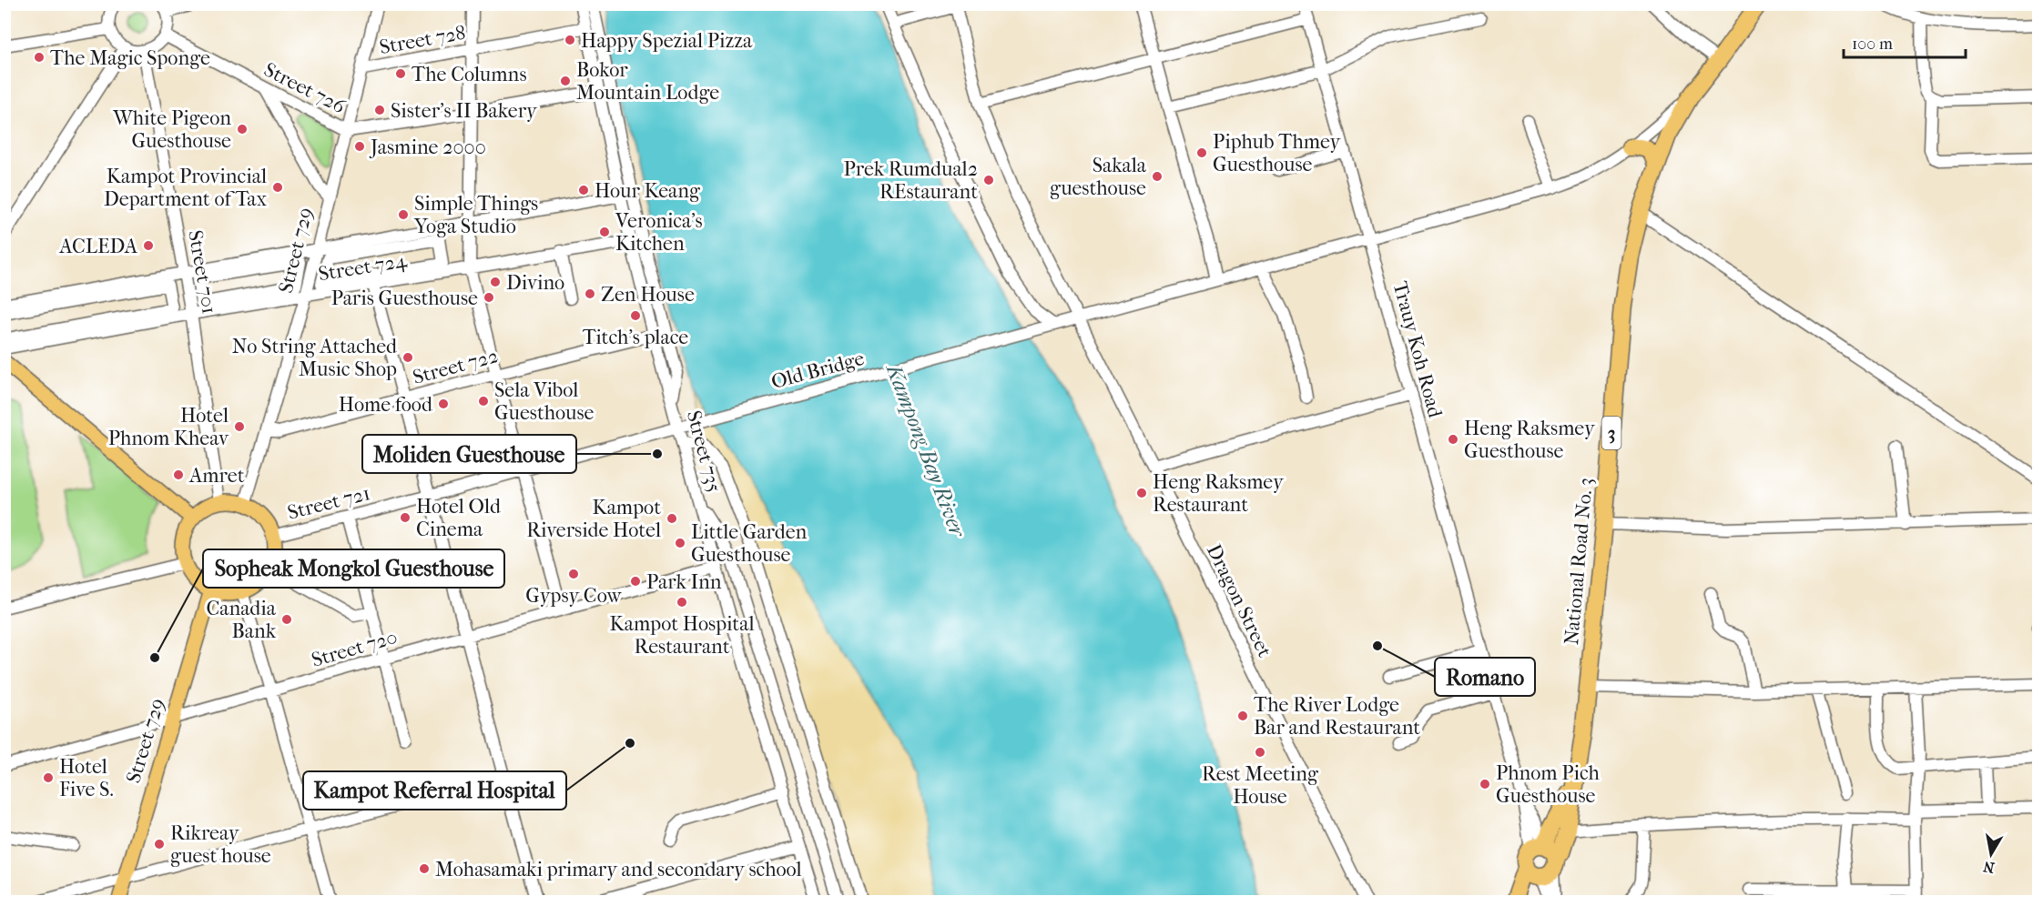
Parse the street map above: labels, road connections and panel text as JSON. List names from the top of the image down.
{
  "streets": {
    "highway": ["3", "National Road No. 3"],
    "main road": ["Street 729"],
    "street": [
      "Street 728",
      "Street 726",
      "Street 724",
      "Street 701",
      "Trauy Koh Road",
      "Street 722",
      "Old Bridge",
      "Street 735",
      "Street 721",
      "Dragon Street",
      "Street 720"
    ]
  },
  "crossings": [
    ["Street 728", "Street 729"],
    ["Street 728", "Street 735"],
    ["Street 726", "Street 729"],
    ["Street 726", "Street 735"],
    ["Street 729", "Street 724"],
    ["Street 729", "Street 701"],
    ["Street 729", "Street 722"],
    ["Street 729", "Street 721"],
    ["Street 729", "Street 720"],
    ["Street 724", "Street 701"],
    ["Street 724", "Street 735"],
    ["Street 701", "Street 721"],
    ["Trauy Koh Road", "Old Bridge"],
    ["Trauy Koh Road", "3"],
    ["Street 722", "Street 735"],
    ["Old Bridge", "3"],
    ["Old Bridge", "Street 735"],
    ["Old Bridge", "Street 721"],
    ["Old Bridge", "National Road No. 3"],
    ["Old Bridge", "Dragon Street"],
    ["3", "National Road No. 3"],
    ["Street 735", "Street 721"],
    ["Street 735", "Street 720"]
  ],
  "water": ["Kampong Bay River"],
  "places": [
    "Happy Spezial Pizza",
    "The Magic Sponge",
    "The Columns",
    "Bokor Mountain Lodge",
    "Sister's II Bakery",
    "White Pigeon Guesthouse",
    "Jasmine 2000",
    "Piphub Thmey Guesthouse",
    "Sakala guesthouse",
    "Prek Rumdual2 REstaurant",
    "Kampot Provincial Department of Tax",
    "Hour Keang",
    "Simple Things Yoga Studio",
    "Veronica's Kitchen",
    "ACLEDA",
    "Divino",
    "Zen House",
    "Paris Guesthouse",
    "Titch's place",
    "No String Attached Music Shop",
    "Sela Vibol Guesthouse",
    "Home food",
    "Hotel Phnom Kheav",
    "Heng Raksmey Guesthouse",
    "Moliden Guesthouse",
    "Amret",
    "Heng Raksmey Restaurant",
    "Hotel Old Cinema",
    "Kampot Riverside Hotel",
    "Little Garden Guesthouse",
    "Gypsy Cow",
    "Park Inn",
    "Kampot Hospital Restaurant",
    "Canadia Bank",
    "Romano",
    "Sopheak Mongkol Guesthouse",
    "The River Lodge Bar and Restaurant",
    "Kampot Referral Hospital",
    "Rest Meeting House",
    "Hotel Five S.",
    "Phnom Pich Guesthouse",
    "Rikreay guest house",
    "Mohasamaki primary and secondary school"
  ],
  "scale_bar": "100 m",
  "north": "bottom"
}
